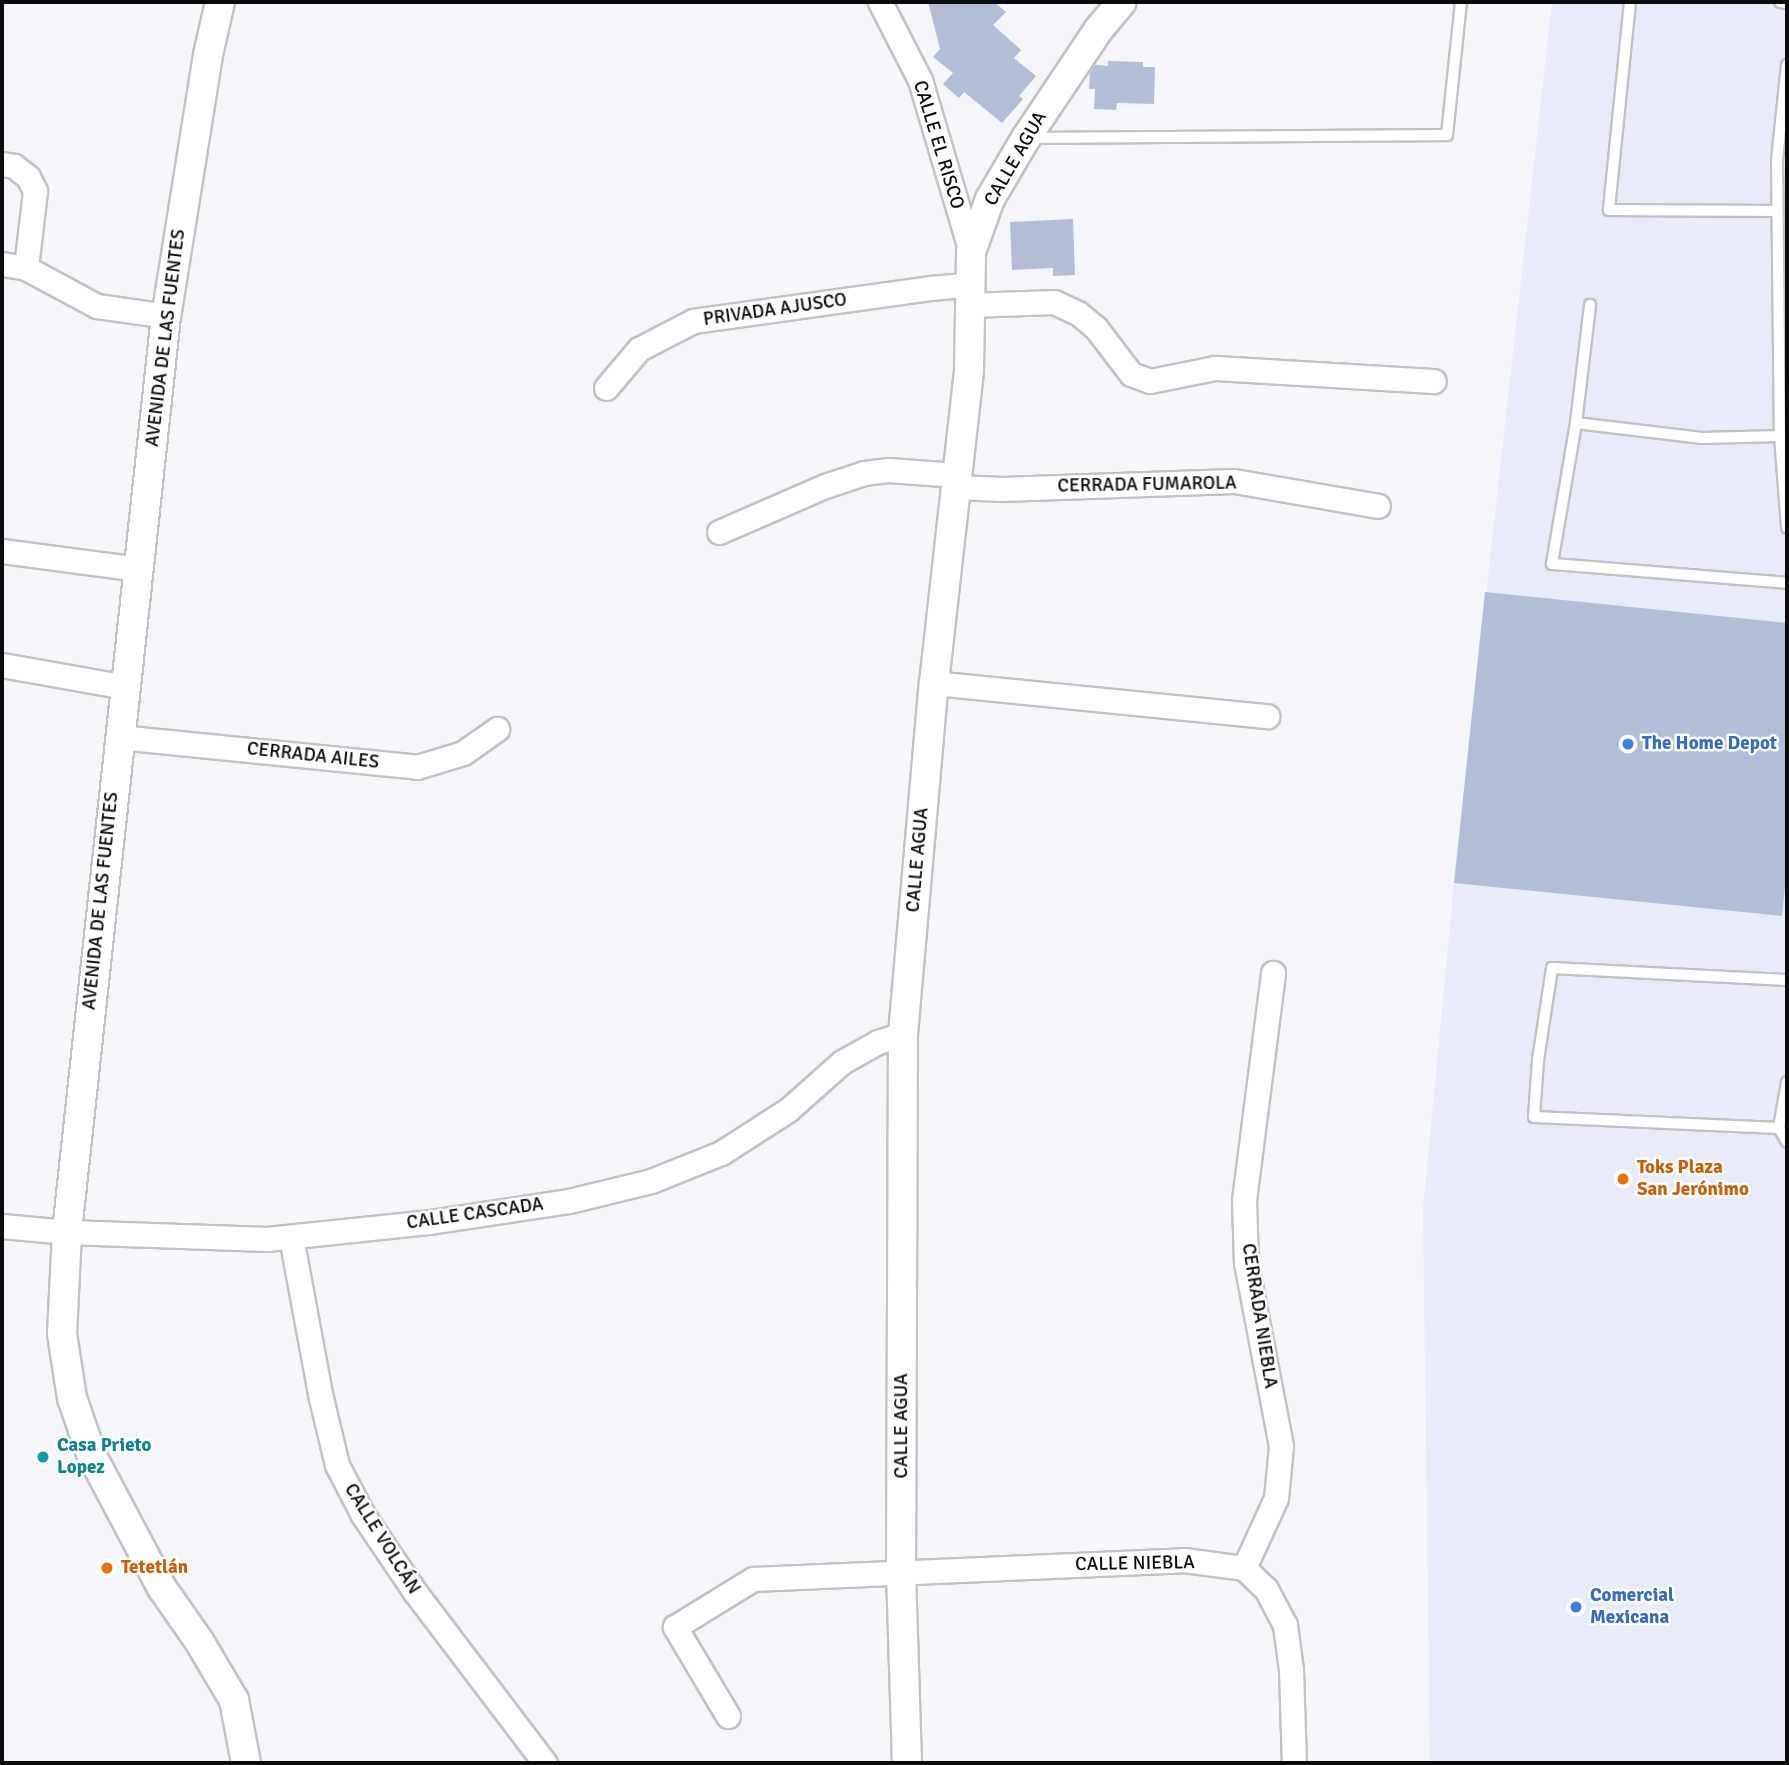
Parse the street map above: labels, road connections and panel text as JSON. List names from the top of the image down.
{
  "streets": {
    "street": [
      "CALLE EL RISCO",
      "CALLE AGUA",
      "PRIVADA AJUSCO",
      "AVENIDA DE LAS FUENTES",
      "CERRADA FUMAROLA",
      "CERRADA AILES",
      "CALLE CASCADA",
      "CERRADA NIEBLA",
      "CALLE VOLCÁN",
      "CALLE NIEBLA"
    ]
  },
  "crossings": [
    ["CALLE EL RISCO", "CALLE AGUA"],
    ["CALLE AGUA", "PRIVADA AJUSCO"],
    ["CALLE AGUA", "CERRADA FUMAROLA"],
    ["CALLE AGUA", "CALLE CASCADA"],
    ["CALLE AGUA", "CALLE NIEBLA"],
    ["AVENIDA DE LAS FUENTES", "CERRADA AILES"],
    ["AVENIDA DE LAS FUENTES", "CALLE CASCADA"],
    ["CALLE CASCADA", "CALLE VOLCÁN"],
    ["CERRADA NIEBLA", "CALLE NIEBLA"]
  ],
  "places": [
    "The Home Depot",
    "Toks Plaza San Jerónimo",
    "Casa Prieto Lopez",
    "Tetetlán",
    "Comercial Mexicana"
  ]
}
